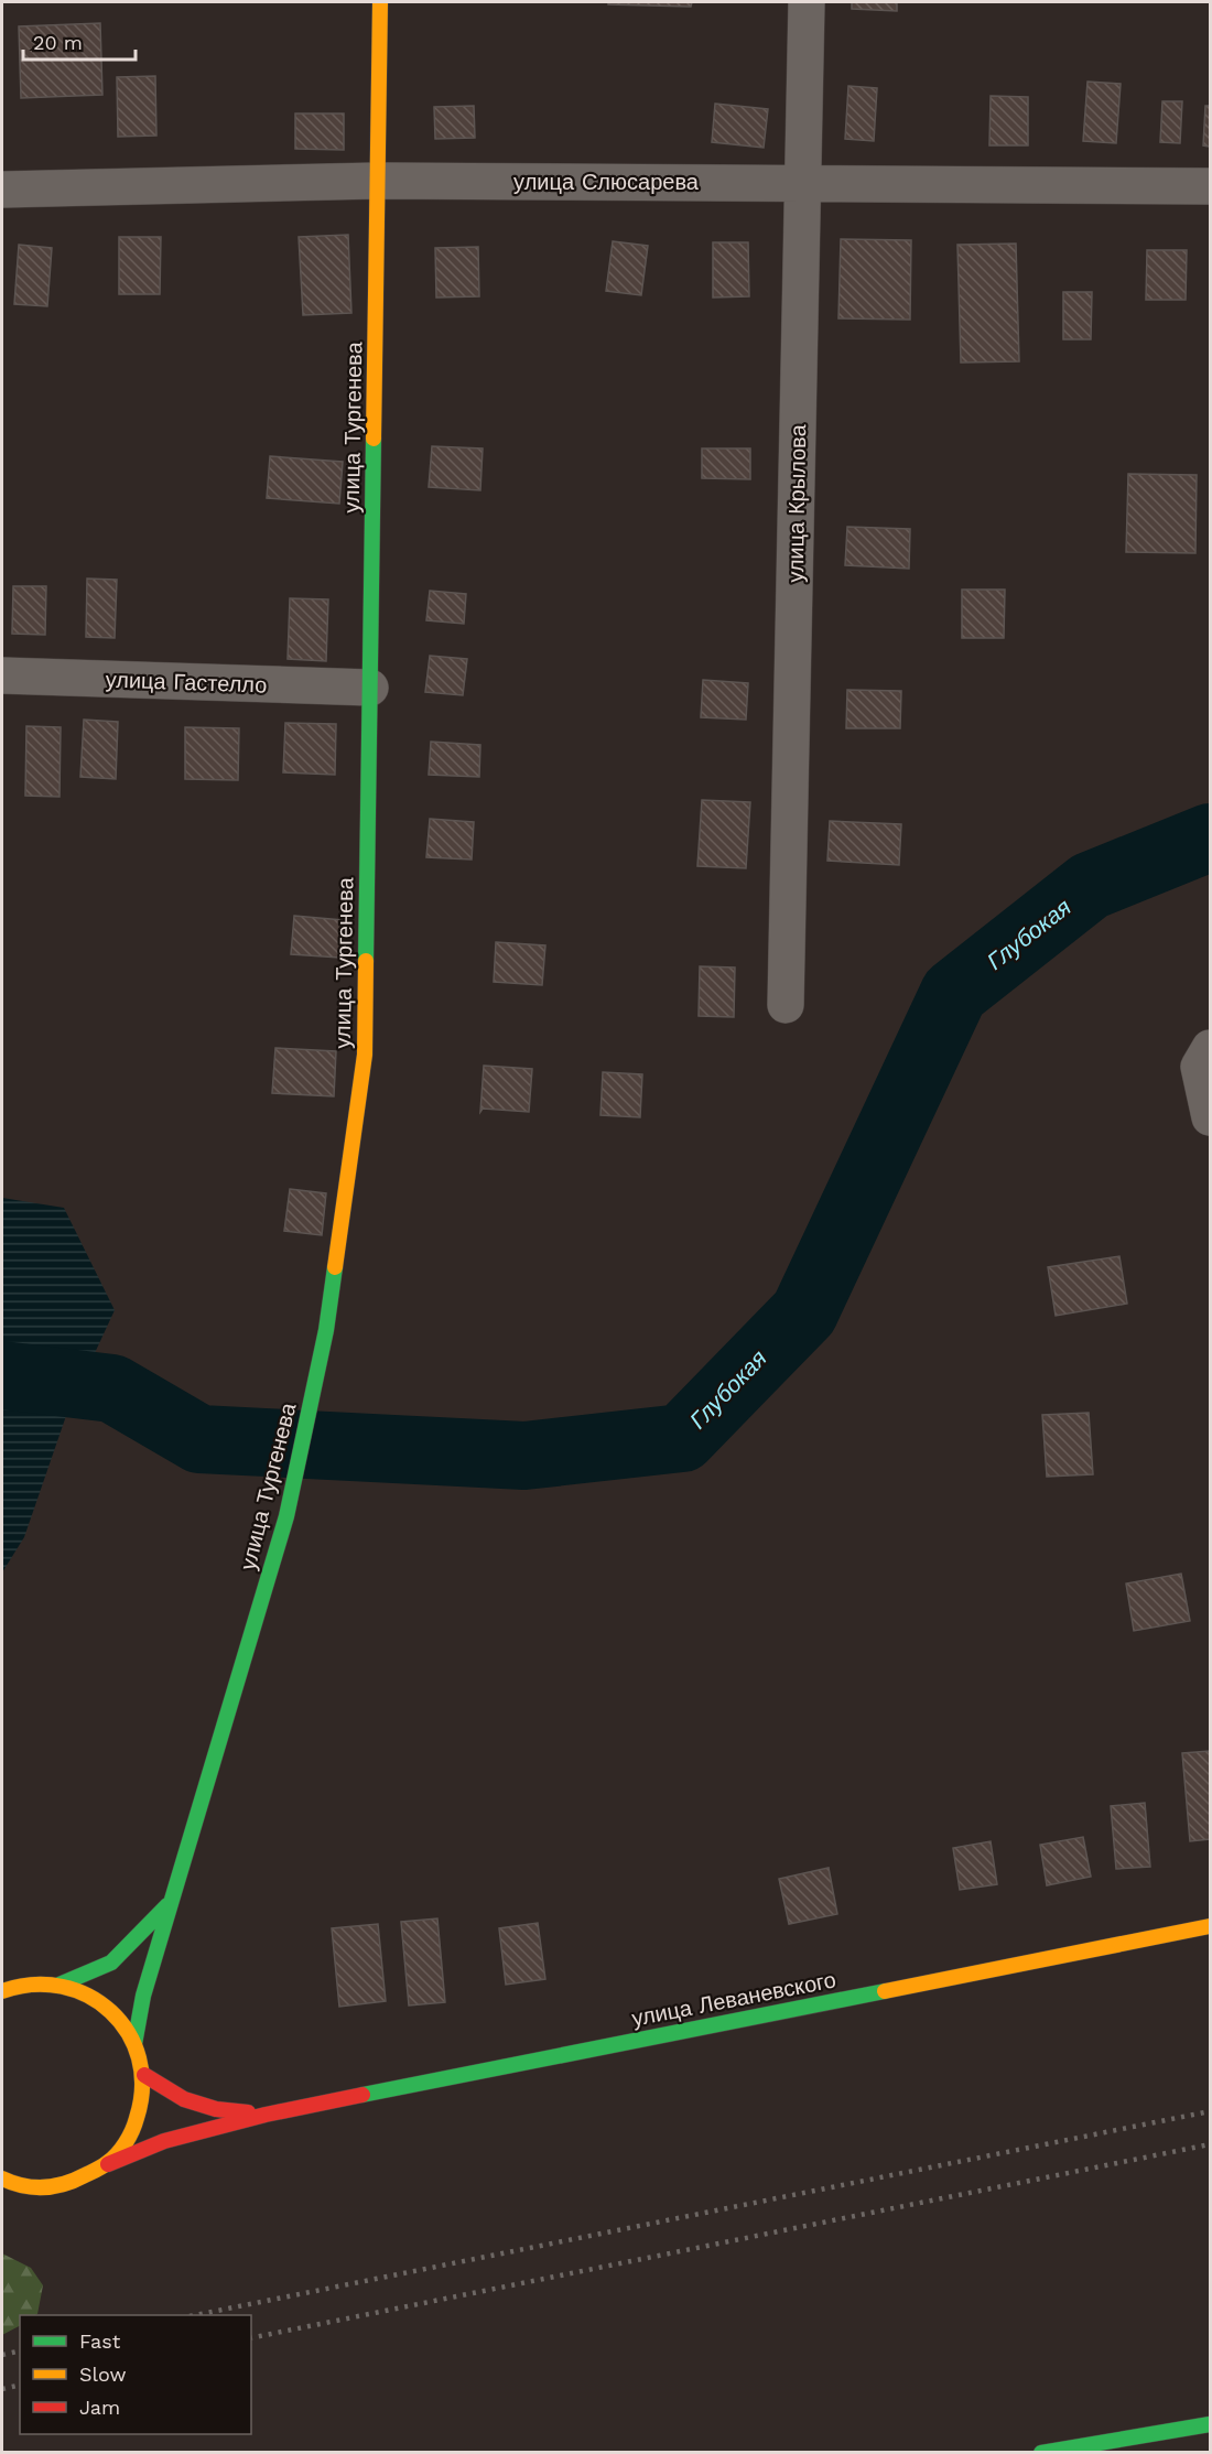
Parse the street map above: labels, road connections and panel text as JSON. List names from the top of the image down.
{
  "streets": {
    "main road": ["улица Тургенева", "улица Леваневского"],
    "street": ["улица Слюсарева", "улица Крылова", "улица Гастелло"]
  },
  "crossings": [
    ["улица Слюсарева", "улица Тургенева"],
    ["улица Слюсарева", "улица Крылова"],
    ["улица Тургенева", "улица Гастелло"]
  ],
  "water": ["Глубокая"],
  "legend": ["Fast", "Slow", "Jam"],
  "scale_bar": "20 m"
}
